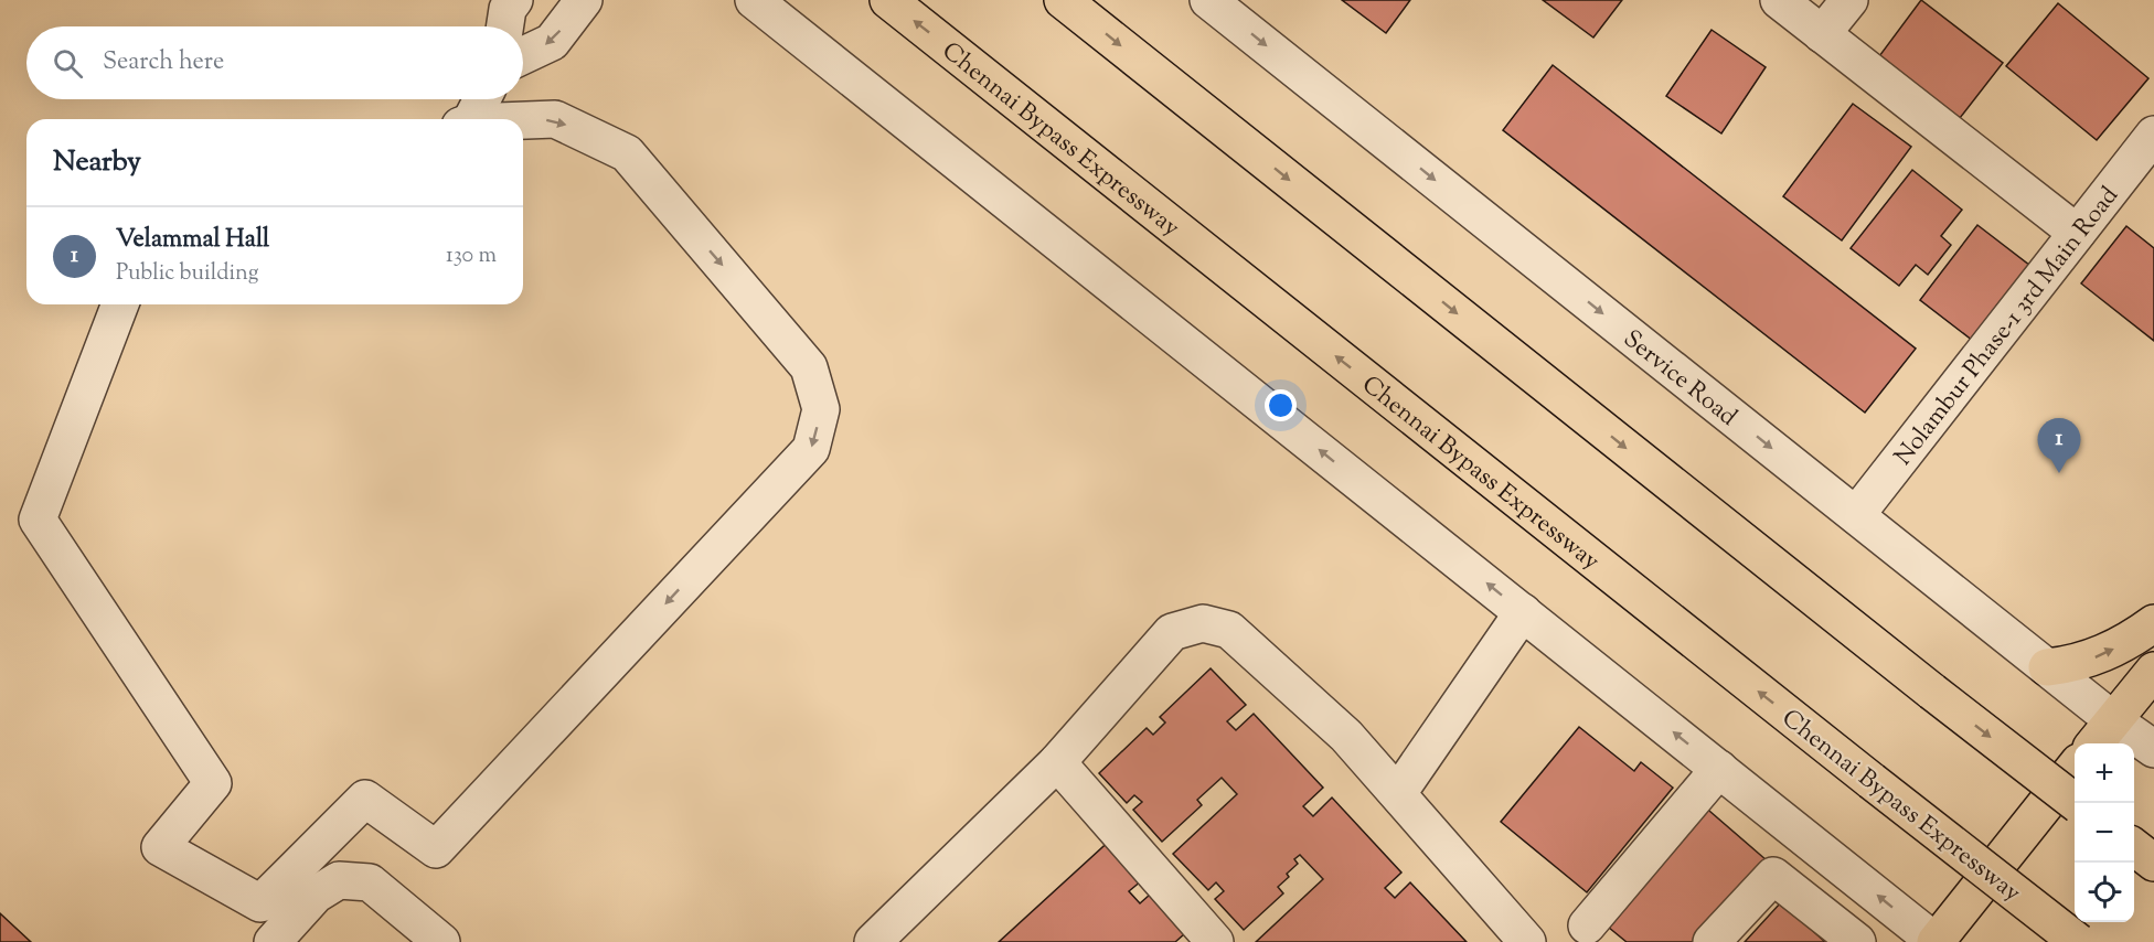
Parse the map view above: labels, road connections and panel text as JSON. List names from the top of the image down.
{
  "streets": {
    "main road": ["Chennai Bypass Expressway"],
    "street": ["Nolambur Phase-1 3rd Main Road", "Service Road"]
  },
  "crossings": [
    ["Nolambur Phase-1 3rd Main Road", "Service Road"]
  ],
  "page": {
    "search": "Search here",
    "heading": "Nearby",
    "list": [
      {
        "mark": "1",
        "name": "Velammal Hall",
        "note": "Public building",
        "value": "130 m"
      }
    ],
    "pins": "1",
    "map_buttons": ["+", "−"]
  }
}
